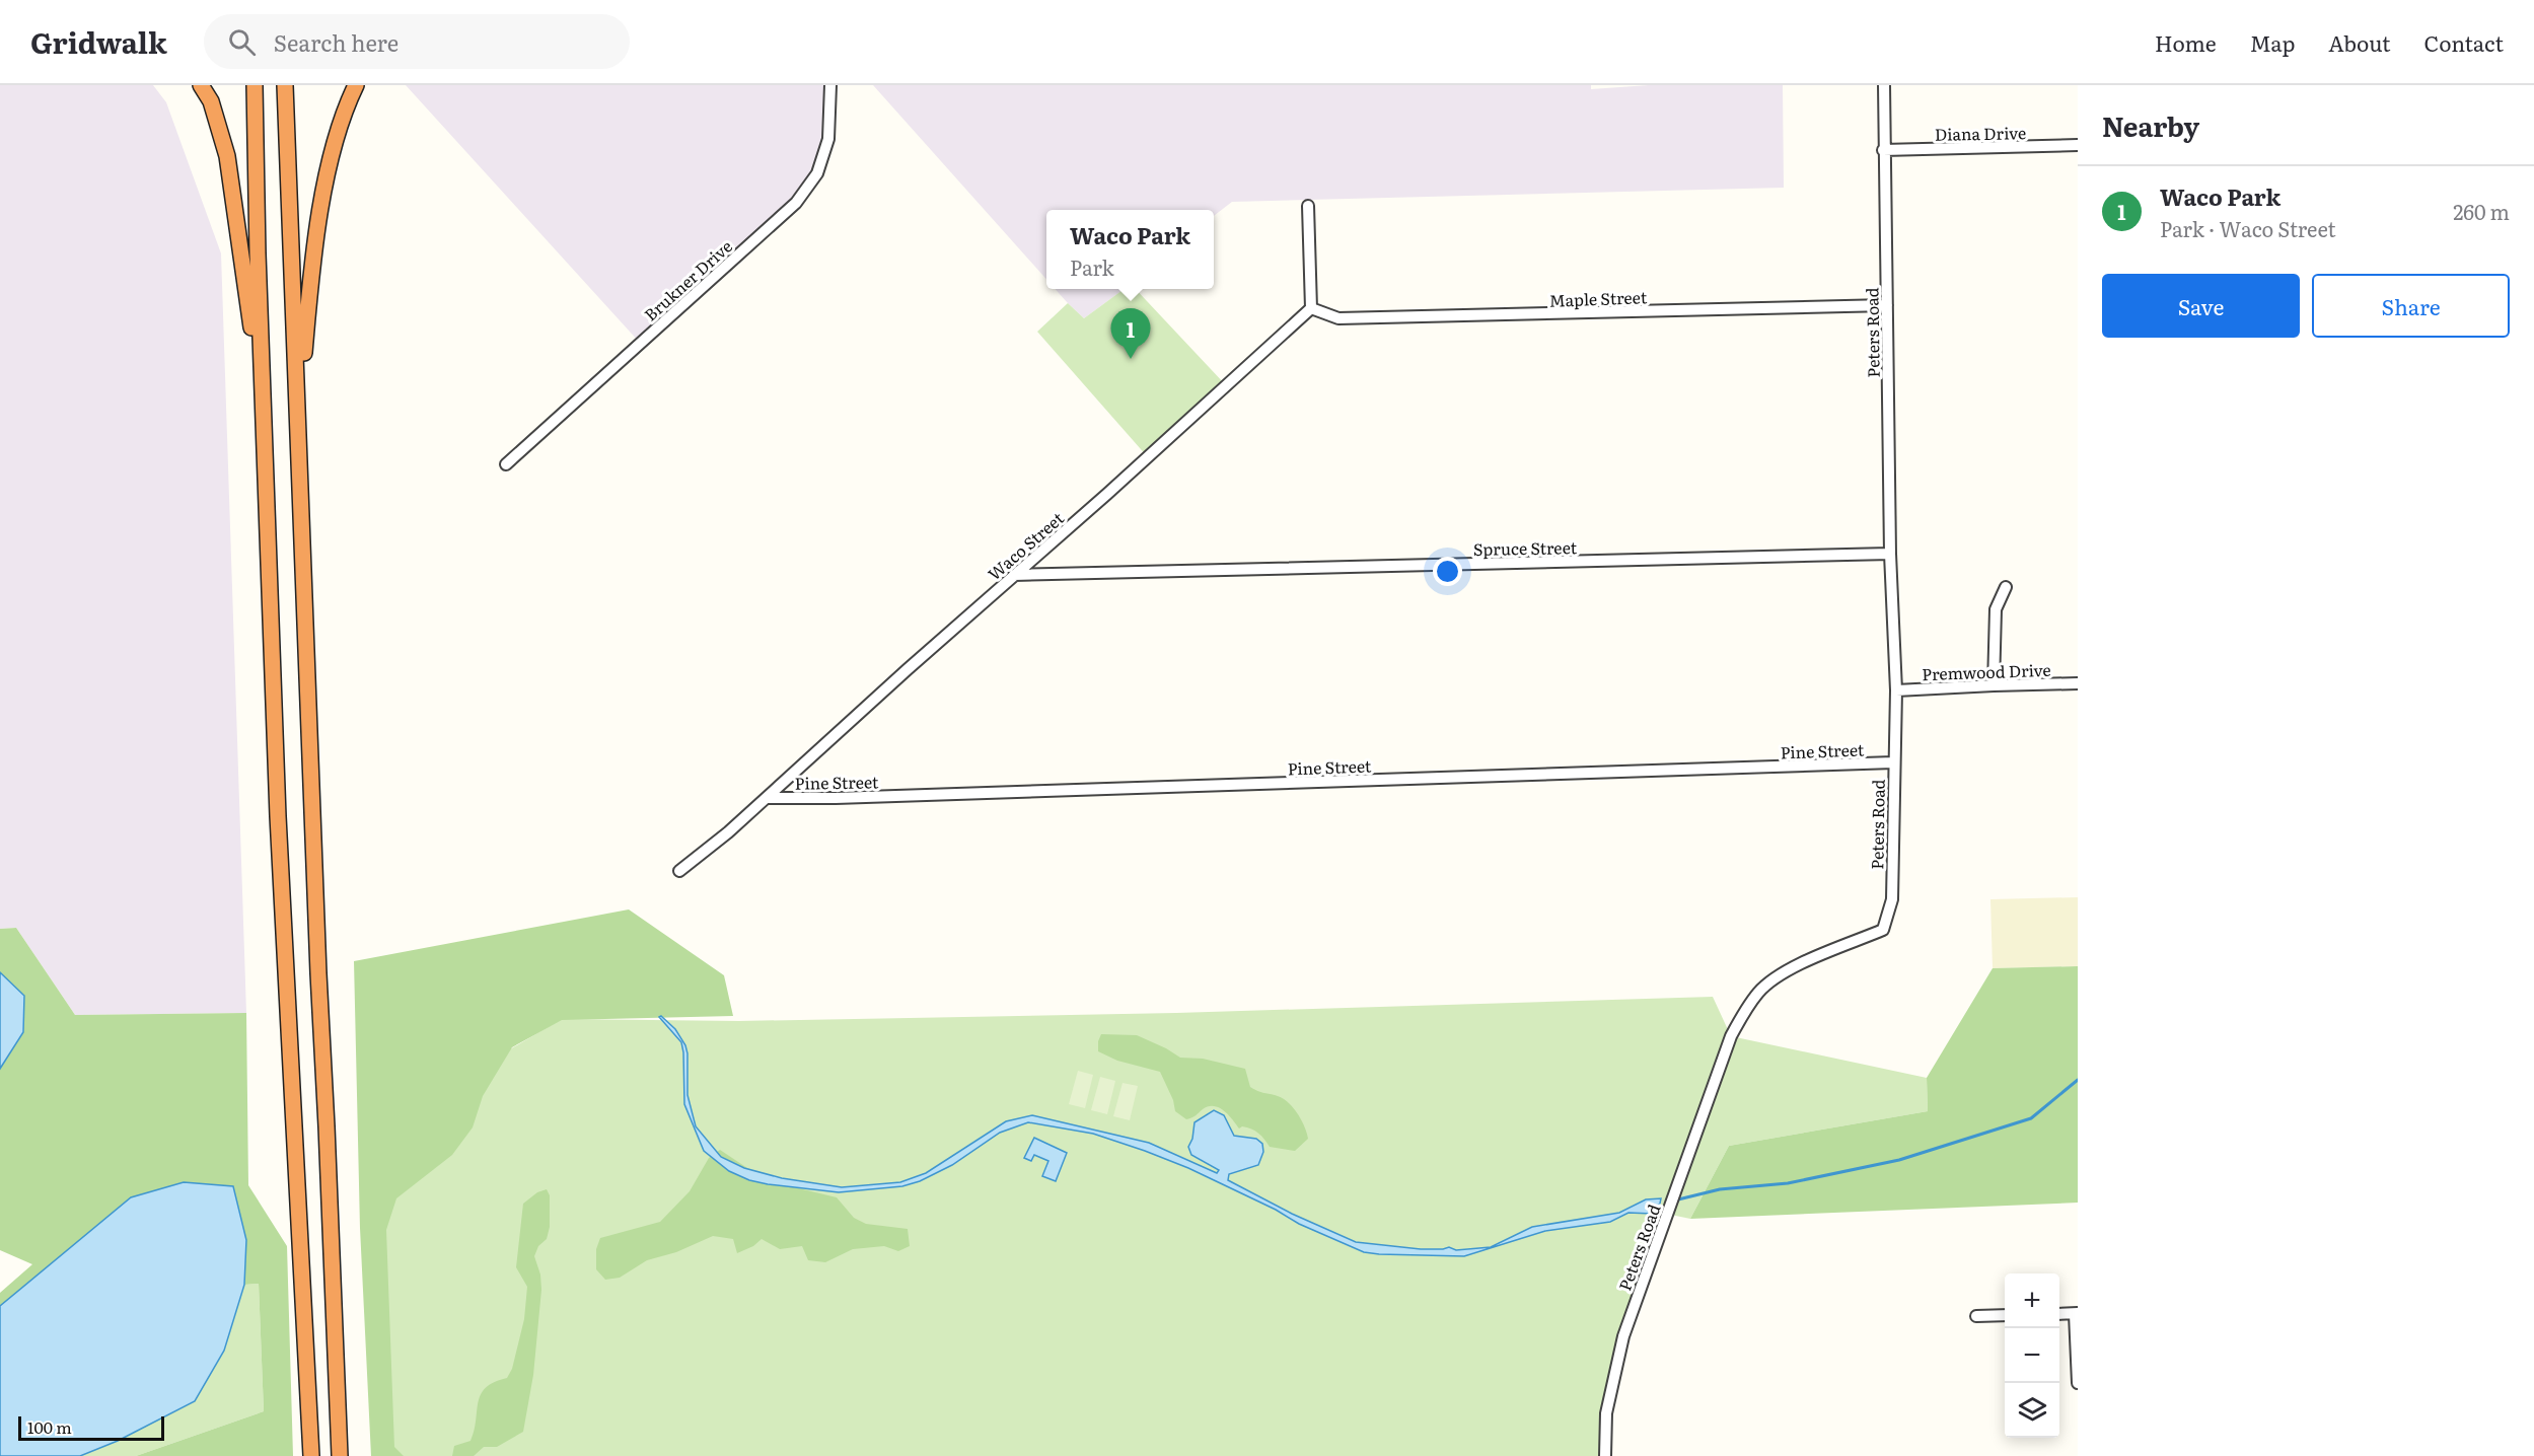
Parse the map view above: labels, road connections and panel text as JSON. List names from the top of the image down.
{
  "streets": {
    "street": [
      "Diana Drive",
      "Brukner Drive",
      "Maple Street",
      "Peters Road",
      "Waco Street",
      "Spruce Street",
      "Premwood Drive",
      "Pine Street"
    ]
  },
  "crossings": [
    ["Diana Drive", "Peters Road"],
    ["Maple Street", "Peters Road"],
    ["Maple Street", "Waco Street"],
    ["Peters Road", "Spruce Street"],
    ["Peters Road", "Premwood Drive"],
    ["Peters Road", "Pine Street"],
    ["Waco Street", "Spruce Street"],
    ["Waco Street", "Pine Street"]
  ],
  "scale_bar": "100 m",
  "page": {
    "header": "Gridwalk",
    "search": "Search here",
    "nav": [
      "Home",
      "Map",
      "About",
      "Contact"
    ],
    "heading": "Nearby",
    "list": [
      {
        "mark": "1",
        "name": "Waco Park",
        "note": "Park · Waco Street",
        "value": "260 m"
      }
    ],
    "popup": ["Waco Park", "Park"],
    "buttons": ["Save", "Share"],
    "pins": "1",
    "map_buttons": ["+", "−"],
    "scale": "100 m"
  }
}
